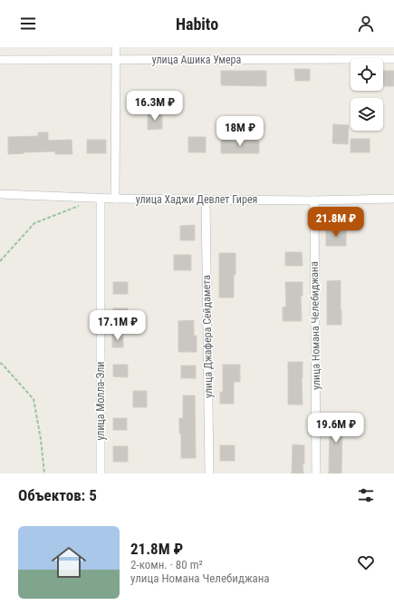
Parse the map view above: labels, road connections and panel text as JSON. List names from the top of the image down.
{
  "streets": {
    "street": [
      "улица Ашика Умера",
      "улица Хаджи Девлет Гирея",
      "улица Номана Челебиджана",
      "улица Джафера Сейдамета",
      "улица Молла-Эли"
    ]
  },
  "crossings": [
    ["улица Хаджи Девлет Гирея", "улица Номана Челебиджана"],
    ["улица Хаджи Девлет Гирея", "улица Джафера Сейдамета"],
    ["улица Хаджи Девлет Гирея", "улица Молла-Эли"]
  ],
  "page": {
    "header": "Habito",
    "price": [
      "16.3M ₽",
      "18M ₽",
      "21.8M ₽",
      "17.1M ₽",
      "19.6M ₽"
    ],
    "heading": "Объектов: 5",
    "list": [
      {
        "name": "21.8M ₽",
        "note": "2-комн. · 80 m² · улица Номана Челебиджана"
      }
    ]
  }
}
